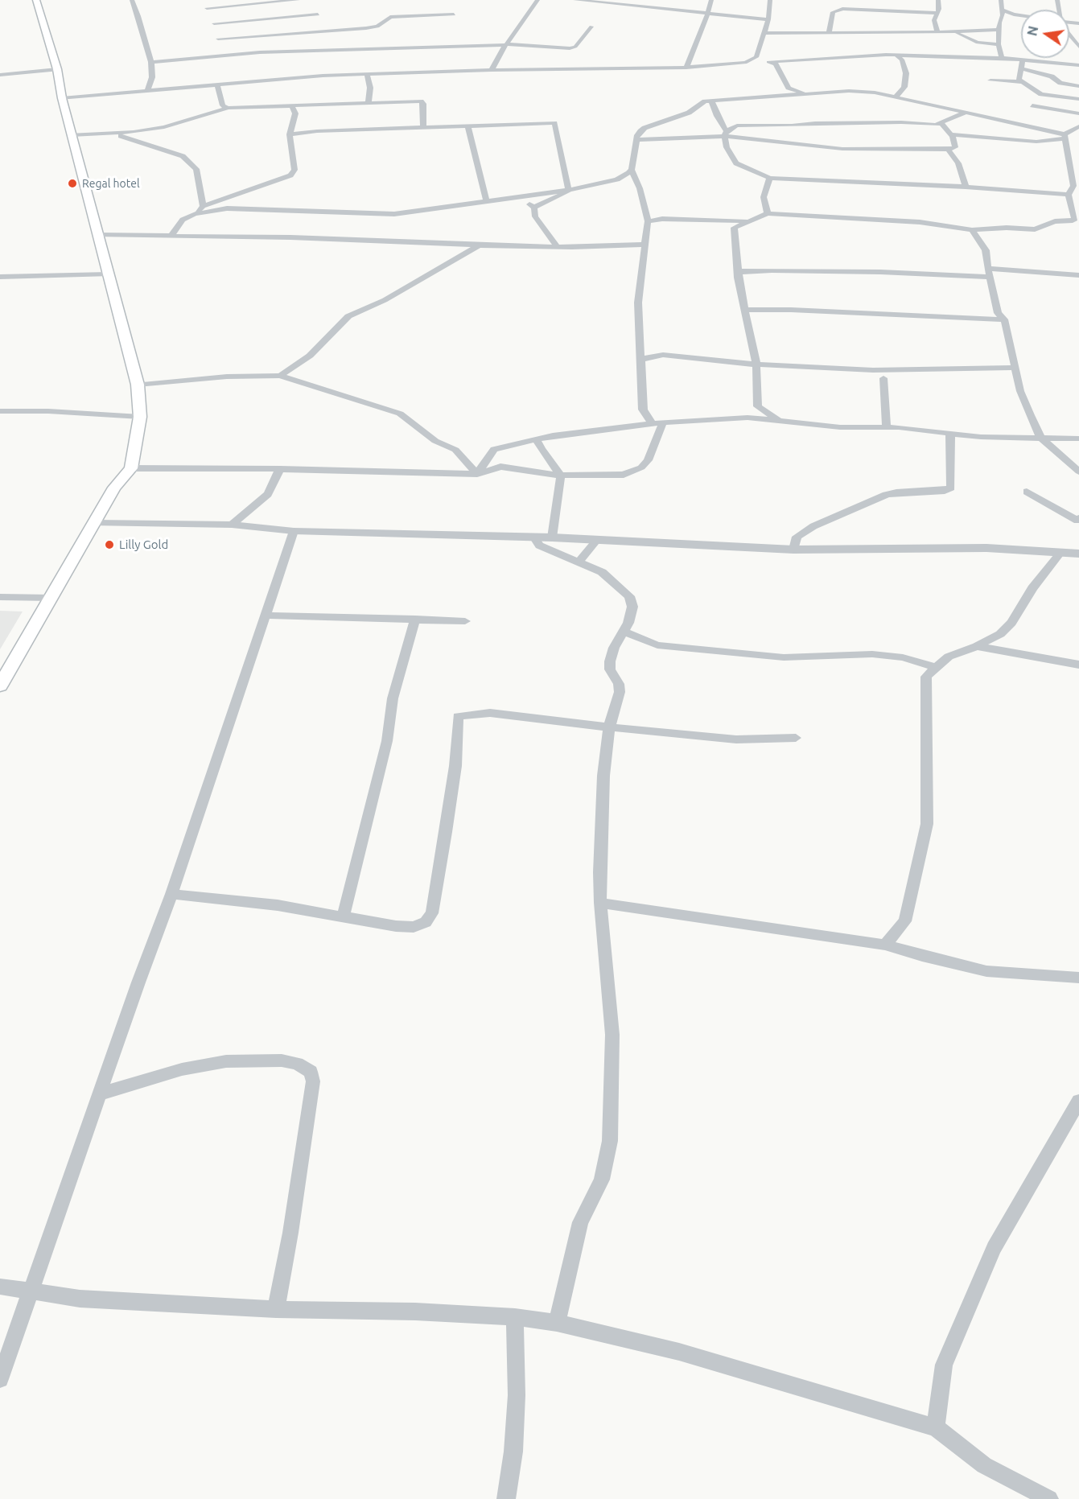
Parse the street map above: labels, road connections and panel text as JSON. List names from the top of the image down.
{
  "places": ["Regal hotel", "Lilly Gold"],
  "north": "left"
}
